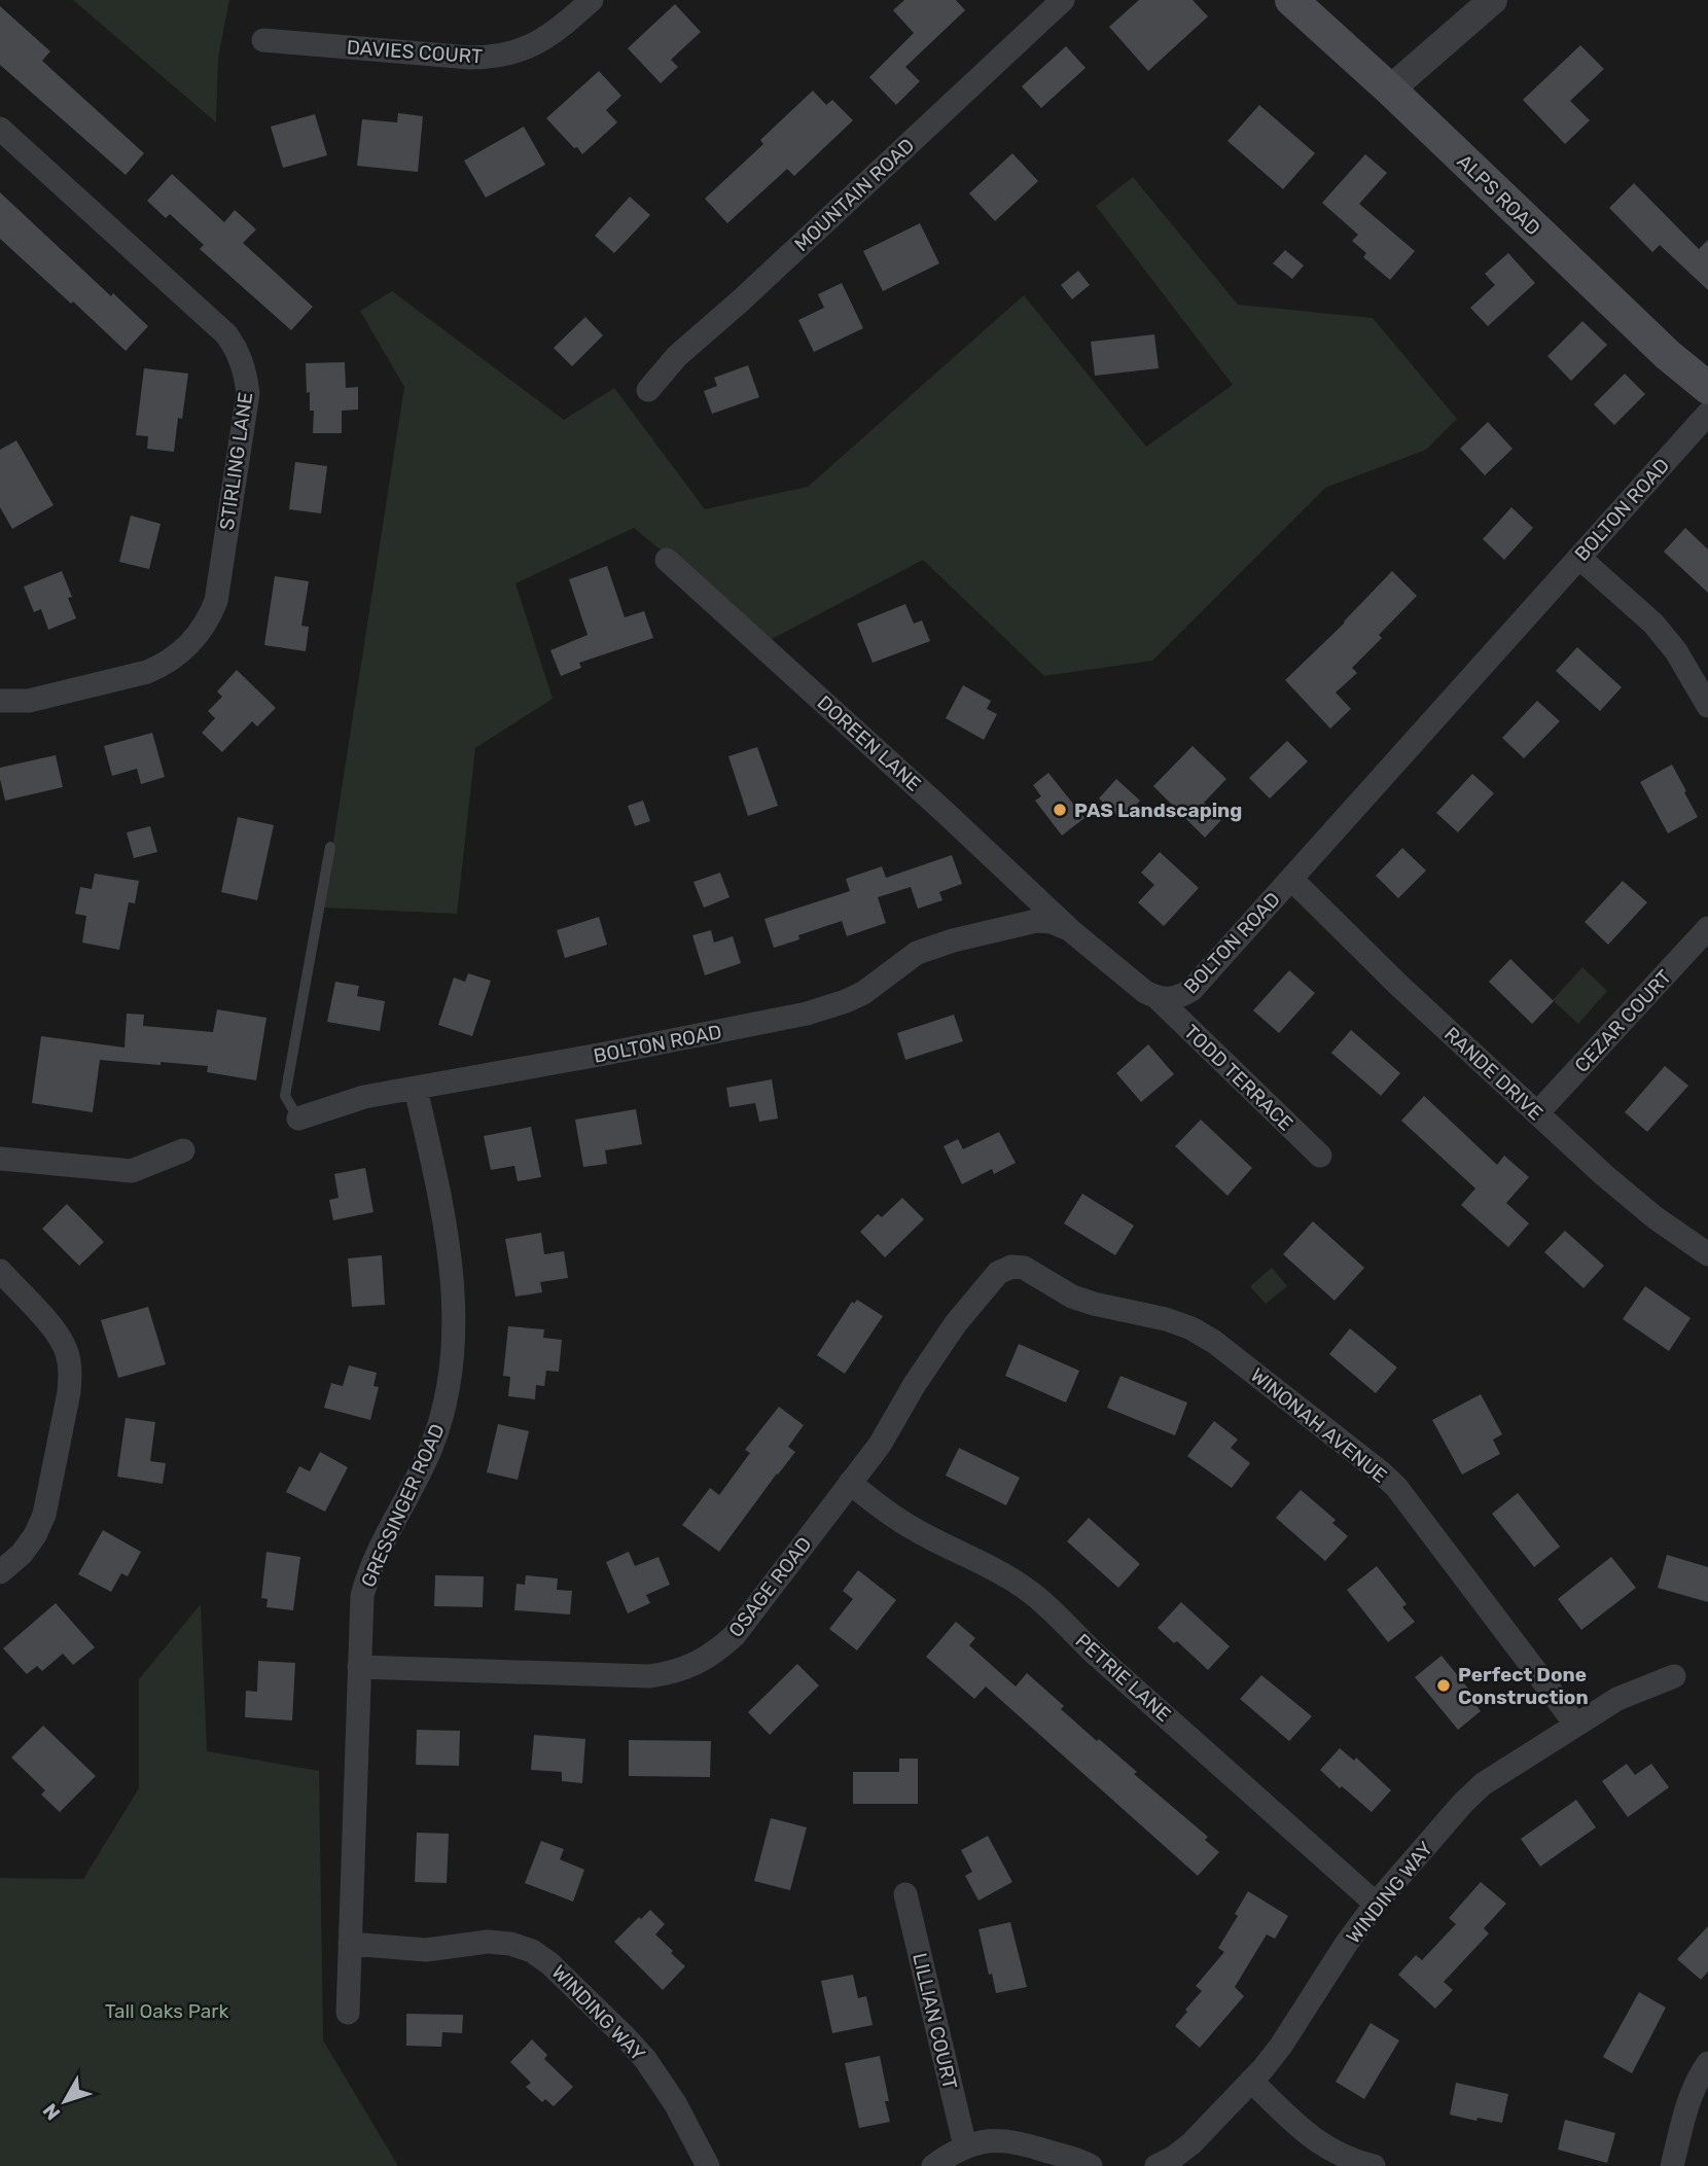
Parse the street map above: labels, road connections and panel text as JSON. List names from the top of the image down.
{
  "streets": {
    "main road": ["ALPS ROAD"],
    "street": [
      "DAVIES COURT",
      "MOUNTAIN ROAD",
      "STIRLING LANE",
      "BOLTON ROAD",
      "DOREEN LANE",
      "CEZAR COURT",
      "RANDE DRIVE",
      "TODD TERRACE",
      "WINONAH AVENUE",
      "GRESSINGER ROAD",
      "OSAGE ROAD",
      "PETRIE LANE",
      "WINDING WAY",
      "LILLIAN COURT"
    ]
  },
  "crossings": [
    ["BOLTON ROAD", "DOREEN LANE"],
    ["BOLTON ROAD", "RANDE DRIVE"],
    ["BOLTON ROAD", "TODD TERRACE"],
    ["BOLTON ROAD", "GRESSINGER ROAD"],
    ["CEZAR COURT", "RANDE DRIVE"],
    ["WINONAH AVENUE", "OSAGE ROAD"],
    ["WINONAH AVENUE", "WINDING WAY"],
    ["GRESSINGER ROAD", "OSAGE ROAD"],
    ["GRESSINGER ROAD", "WINDING WAY"],
    ["OSAGE ROAD", "PETRIE LANE"],
    ["PETRIE LANE", "WINDING WAY"]
  ],
  "parks": ["Tall Oaks Park"],
  "places": ["PAS Landscaping", "Perfect Done Construction"],
  "north": "bottom left"
}
